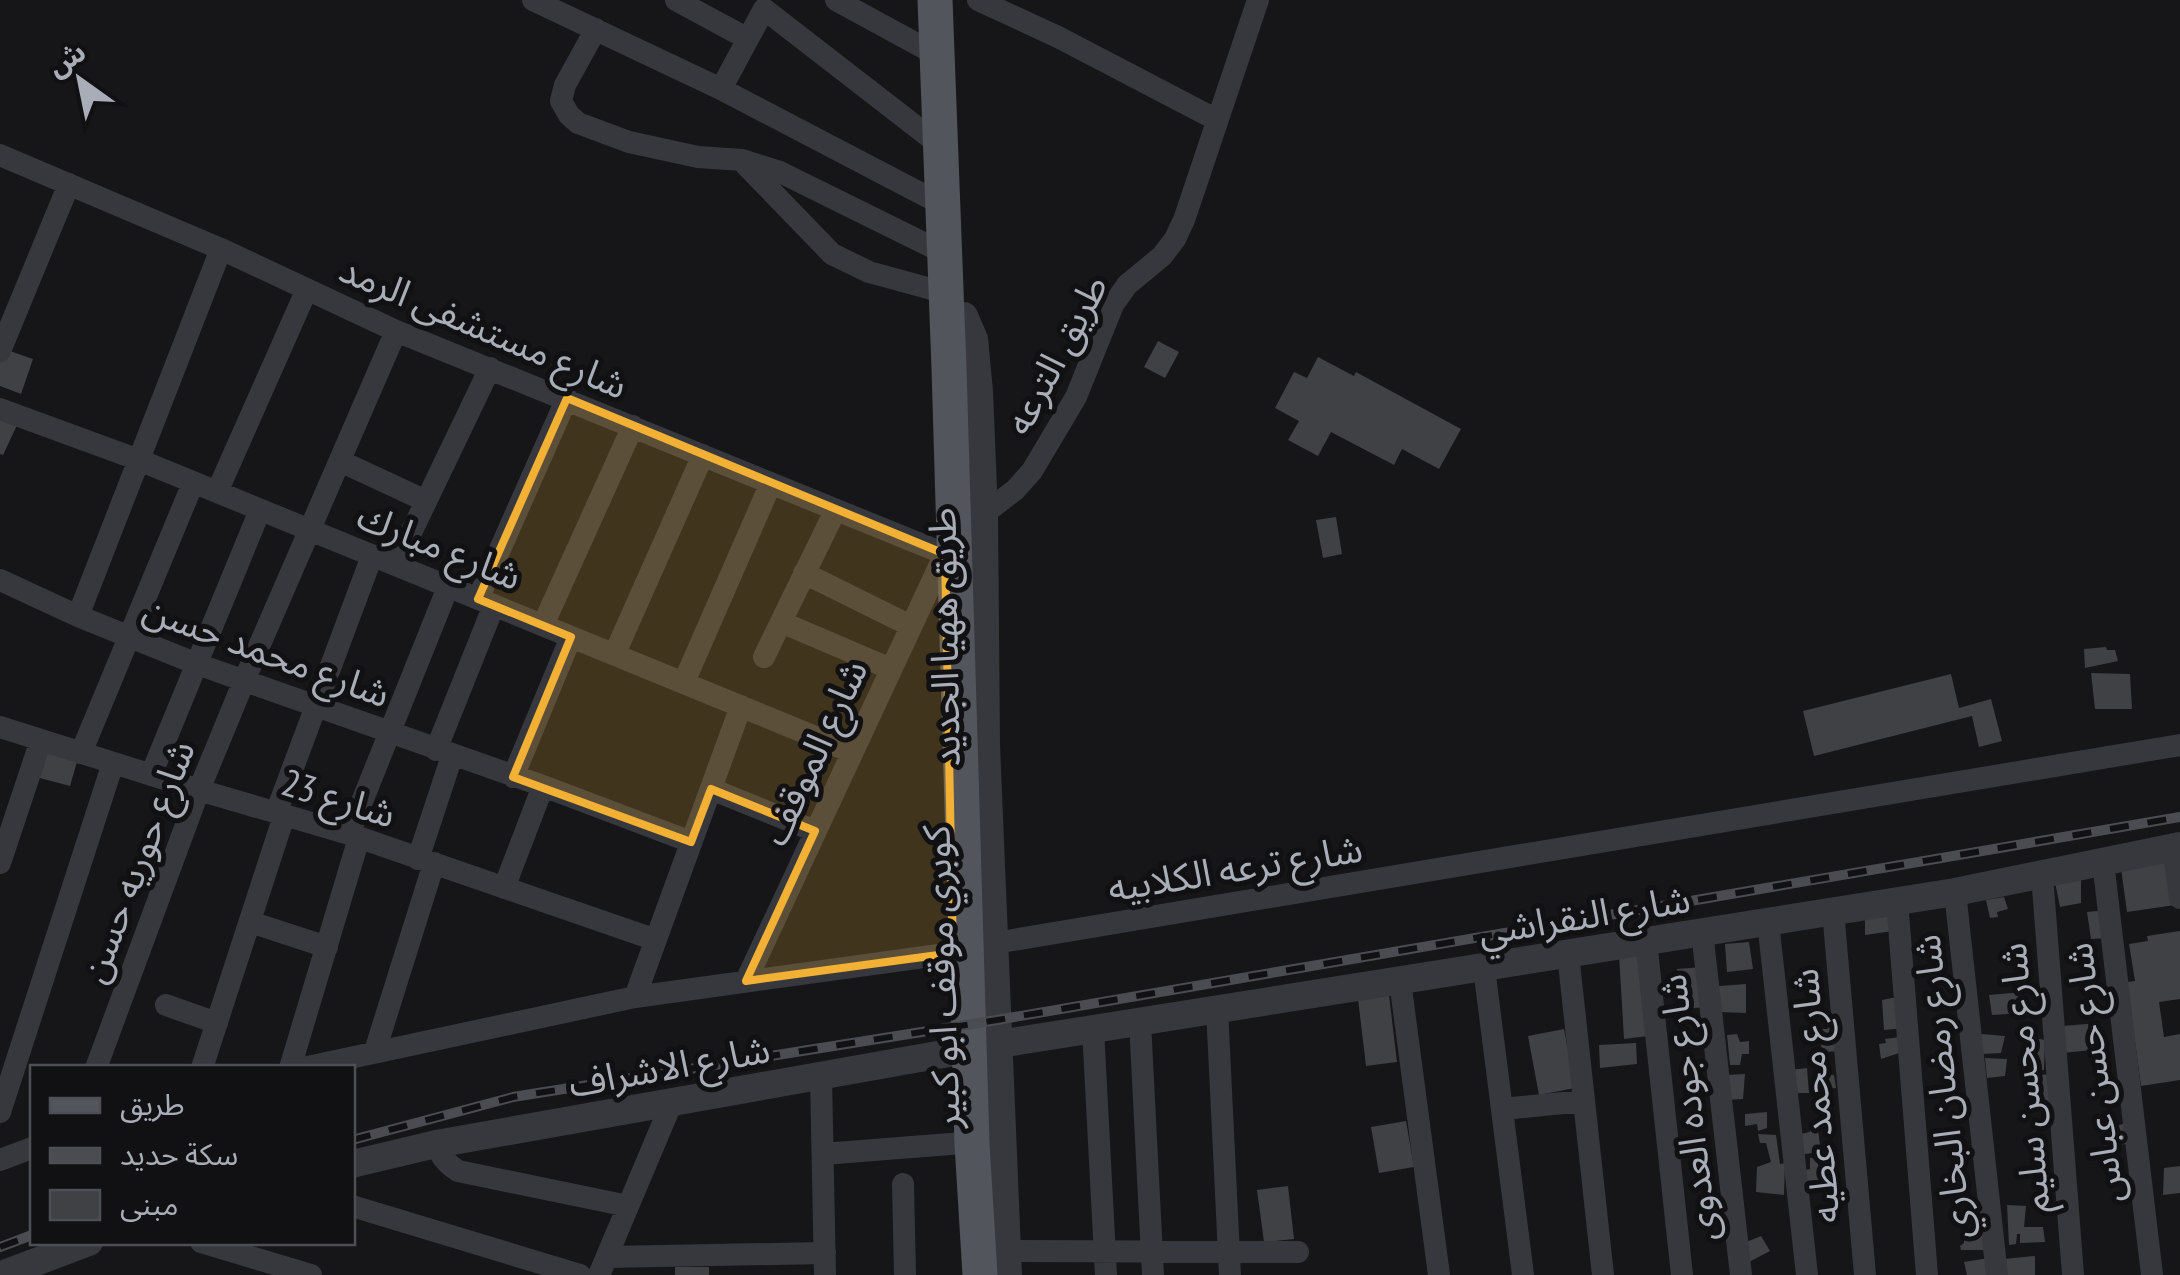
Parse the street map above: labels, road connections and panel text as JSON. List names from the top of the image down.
{
  "streets": {
    "main road": ["طريق ههيا الجديد", "كوبري موقف ابو كبير"],
    "street": [
      "شارع مستشفى الرمد",
      "طريق الترعه",
      "شارع مبارك",
      "شارع محمد حسن",
      "شارع الموقف",
      "شارع 23",
      "شارع حوريه حسن",
      "شارع ترعه الكلابيه",
      "شارع النقراشي",
      "شارع الاشراف",
      "شارع حسن عباس",
      "شارع محسن سليم",
      "شارع رمضان البخاري",
      "شارع محمد عطيه",
      "شارع جوده العدوى"
    ]
  },
  "crossings": [
    ["شارع مستشفى الرمد", "طريق الترعه"],
    ["شارع مستشفى الرمد", "طريق ههيا الجديد"],
    ["شارع مستشفى الرمد", "شارع الموقف"],
    ["شارع مستشفى الرمد", "شارع حوريه حسن"],
    ["طريق الترعه", "طريق ههيا الجديد"],
    ["طريق الترعه", "شارع الموقف"],
    ["شارع مبارك", "شارع الموقف"],
    ["شارع مبارك", "شارع حوريه حسن"],
    ["طريق ههيا الجديد", "شارع الموقف"],
    ["طريق ههيا الجديد", "شارع ترعه الكلابيه"],
    ["طريق ههيا الجديد", "شارع النقراشي"],
    ["طريق ههيا الجديد", "كوبري موقف ابو كبير"],
    ["طريق ههيا الجديد", "شارع الاشراف"],
    ["شارع محمد حسن", "شارع حوريه حسن"],
    ["شارع الموقف", "شارع ترعه الكلابيه"],
    ["شارع 23", "شارع حوريه حسن"],
    ["شارع النقراشي", "شارع الاشراف"],
    ["شارع النقراشي", "شارع حسن عباس"],
    ["شارع النقراشي", "شارع محسن سليم"],
    ["شارع النقراشي", "شارع رمضان البخاري"],
    ["شارع النقراشي", "شارع محمد عطيه"],
    ["شارع النقراشي", "شارع جوده العدوى"]
  ],
  "legend": ["طريق", "سكة حديد", "مبنى"],
  "north": "top left"
}
